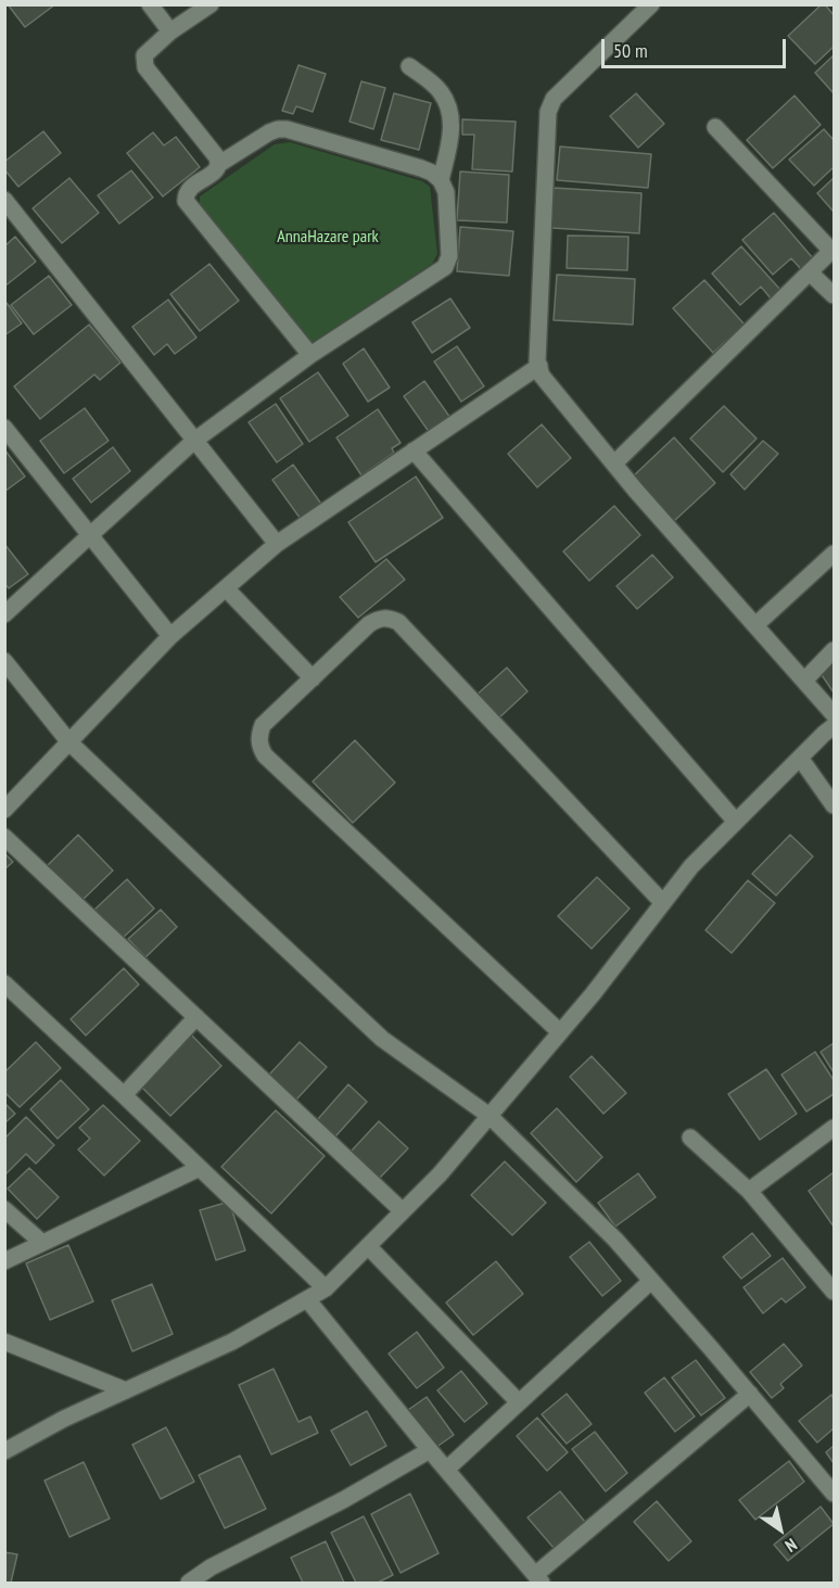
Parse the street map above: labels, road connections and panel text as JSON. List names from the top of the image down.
{
  "parks": ["AnnaHazare park"],
  "scale_bar": "50 m",
  "north": "bottom right"
}
